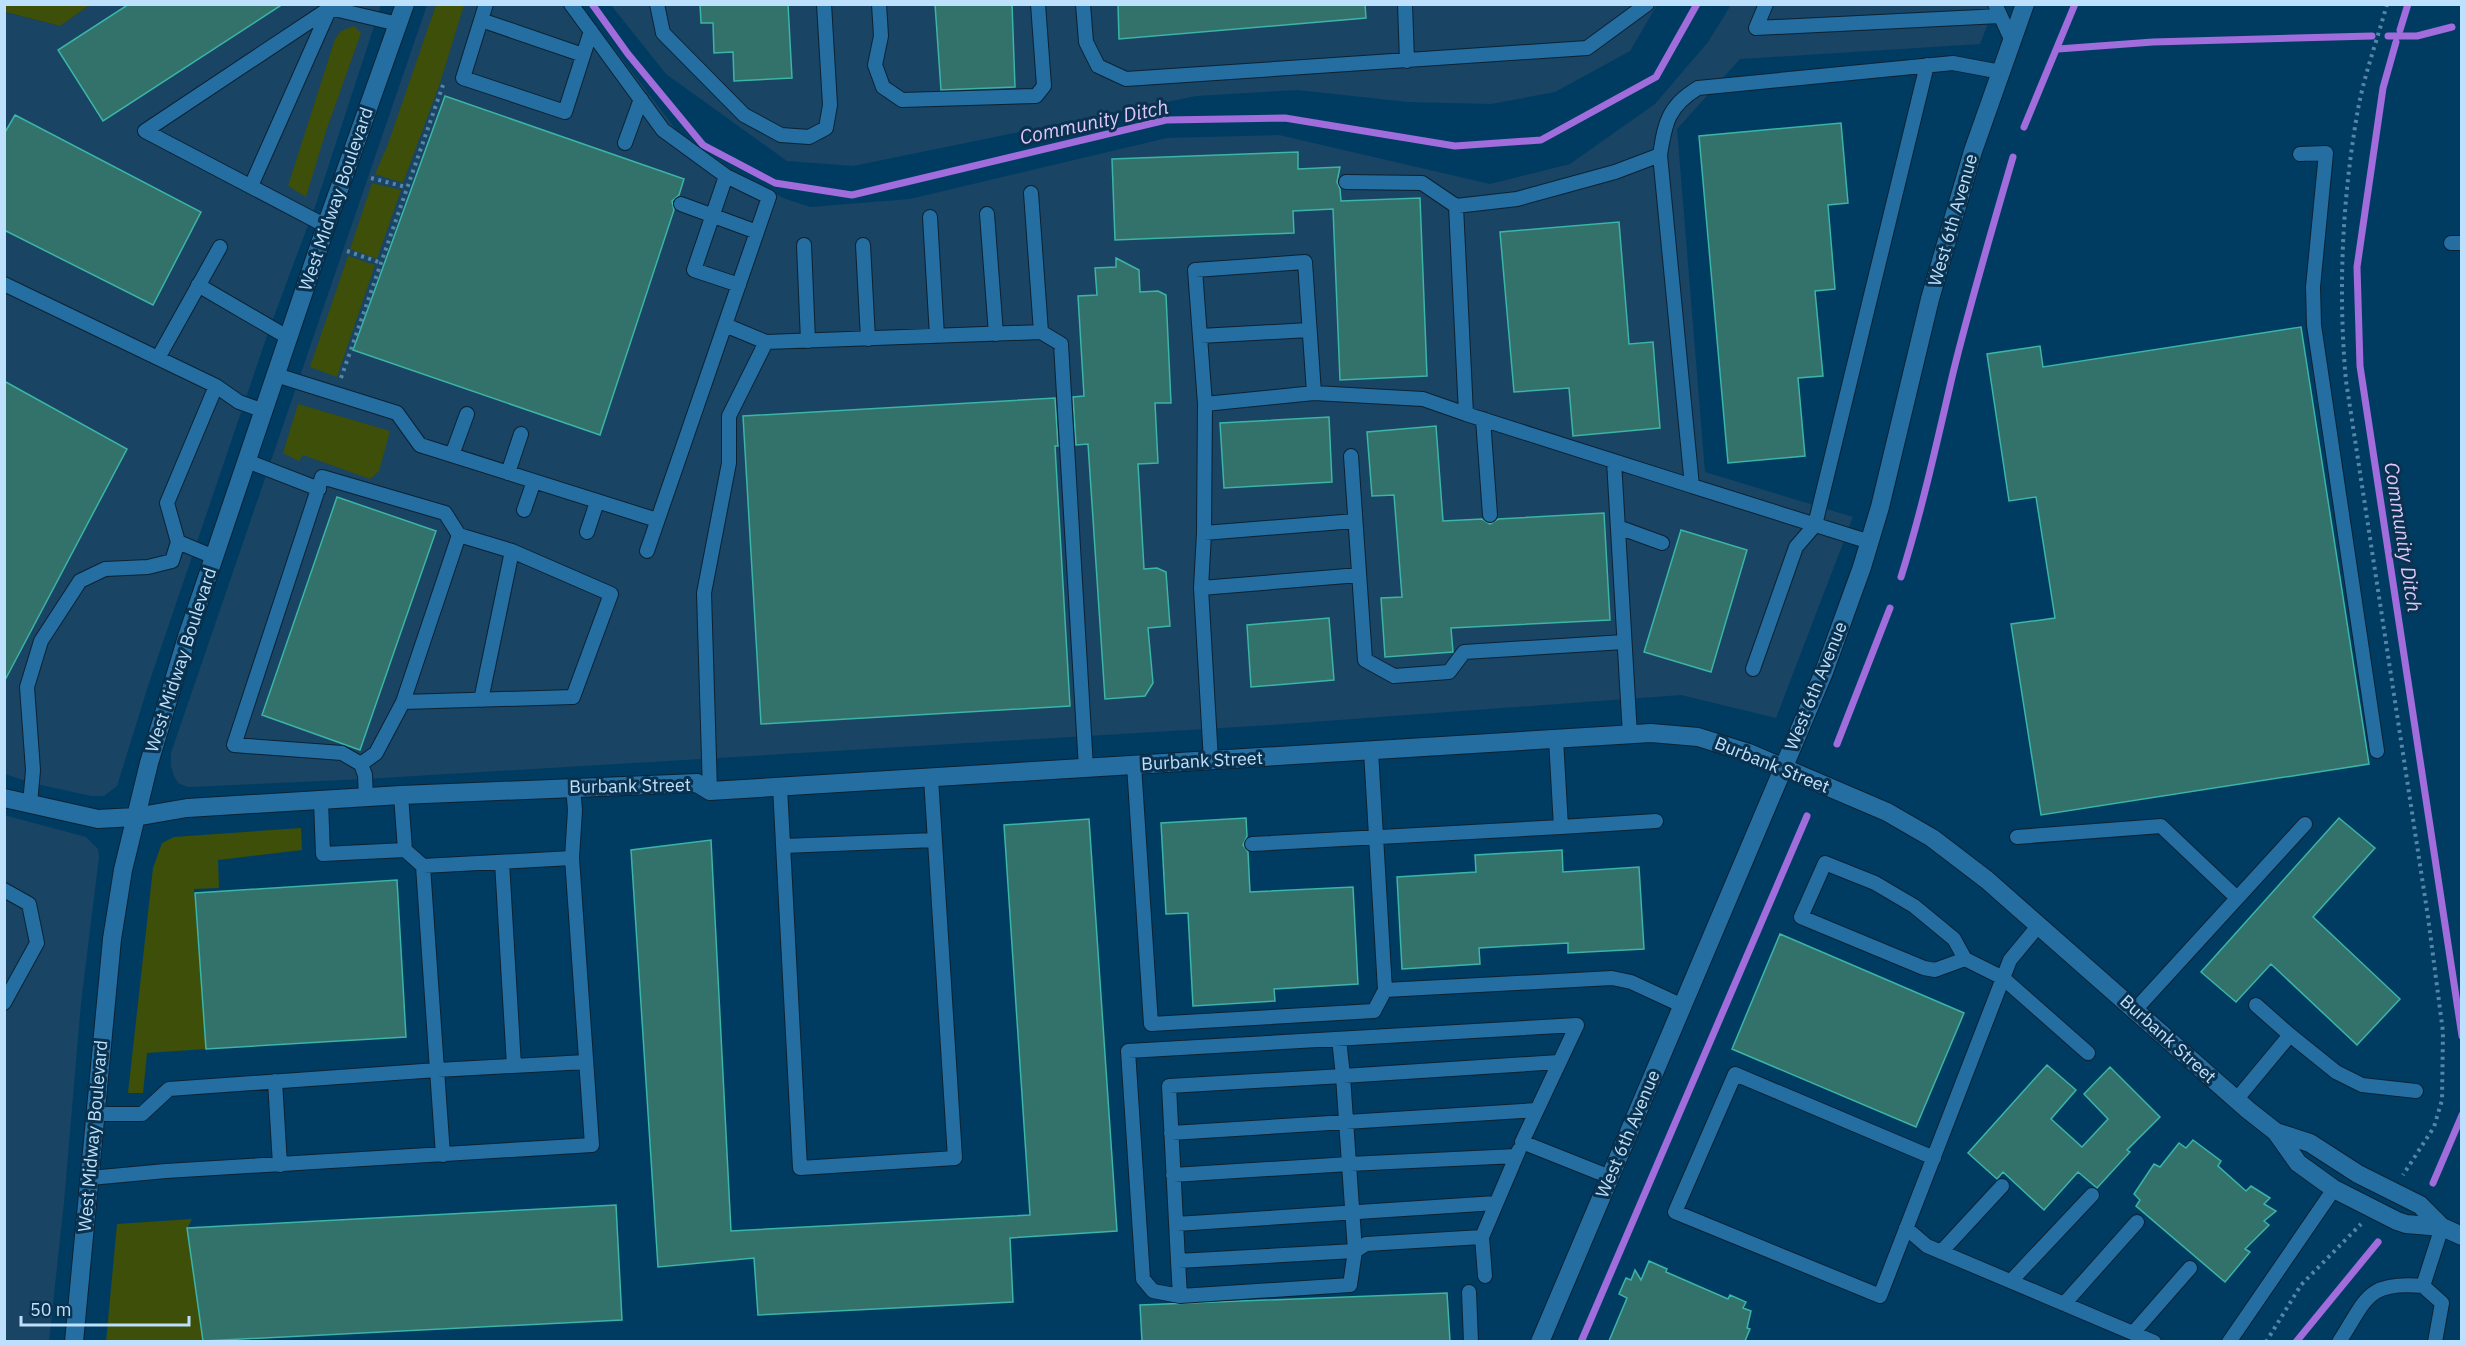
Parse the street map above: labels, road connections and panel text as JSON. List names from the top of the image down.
{
  "streets": {
    "street": ["West Midway Boulevard", "West 6th Avenue", "Burbank Street"]
  },
  "crossings": [
    ["West Midway Boulevard", "Burbank Street"],
    ["West 6th Avenue", "Burbank Street"]
  ],
  "water": ["Community Ditch"],
  "scale_bar": "50 m"
}
